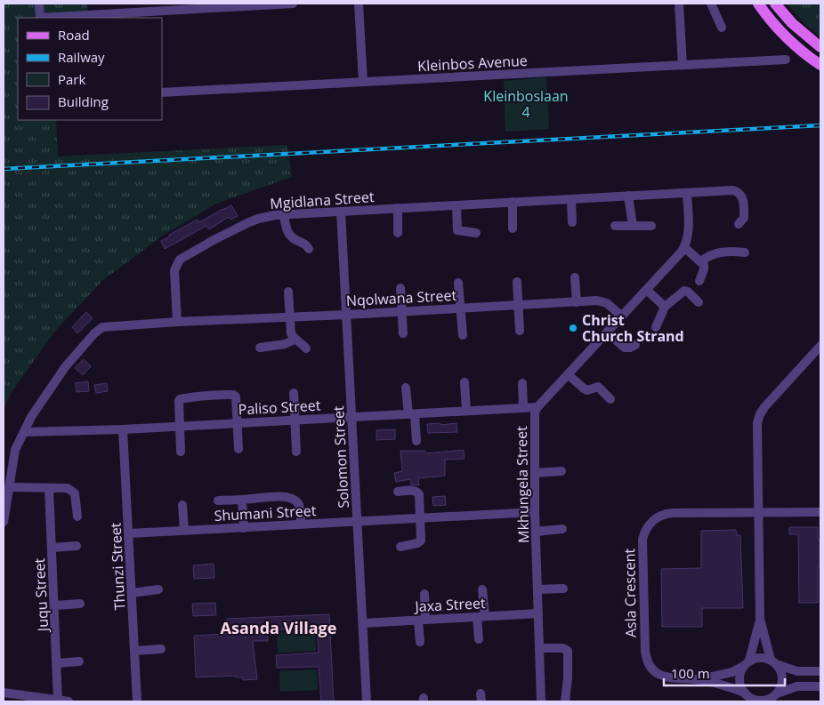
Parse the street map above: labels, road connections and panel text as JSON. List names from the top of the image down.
{
  "streets": {
    "street": [
      "Kleinbos Avenue",
      "Mgidlana Street",
      "Nqolwana Street",
      "Paliso Street",
      "Solomon Street",
      "Mkhungela Street",
      "Shumani Street",
      "Thunzi Street",
      "Asla Crescent",
      "Juqu Street",
      "Jaxa Street"
    ]
  },
  "crossings": [
    ["Mgidlana Street", "Nqolwana Street"],
    ["Mgidlana Street", "Solomon Street"],
    ["Mgidlana Street", "Mkhungela Street"],
    ["Nqolwana Street", "Solomon Street"],
    ["Nqolwana Street", "Mkhungela Street"],
    ["Paliso Street", "Solomon Street"],
    ["Paliso Street", "Mkhungela Street"],
    ["Paliso Street", "Thunzi Street"],
    ["Solomon Street", "Shumani Street"],
    ["Solomon Street", "Jaxa Street"],
    ["Mkhungela Street", "Shumani Street"],
    ["Mkhungela Street", "Jaxa Street"],
    ["Shumani Street", "Thunzi Street"]
  ],
  "districts": ["Asanda Village"],
  "parks": ["Kleinboslaan 4"],
  "places": ["Christ Church Strand"],
  "legend": [
    "Road",
    "Railway",
    "Park",
    "Building"
  ],
  "scale_bar": "100 m"
}
